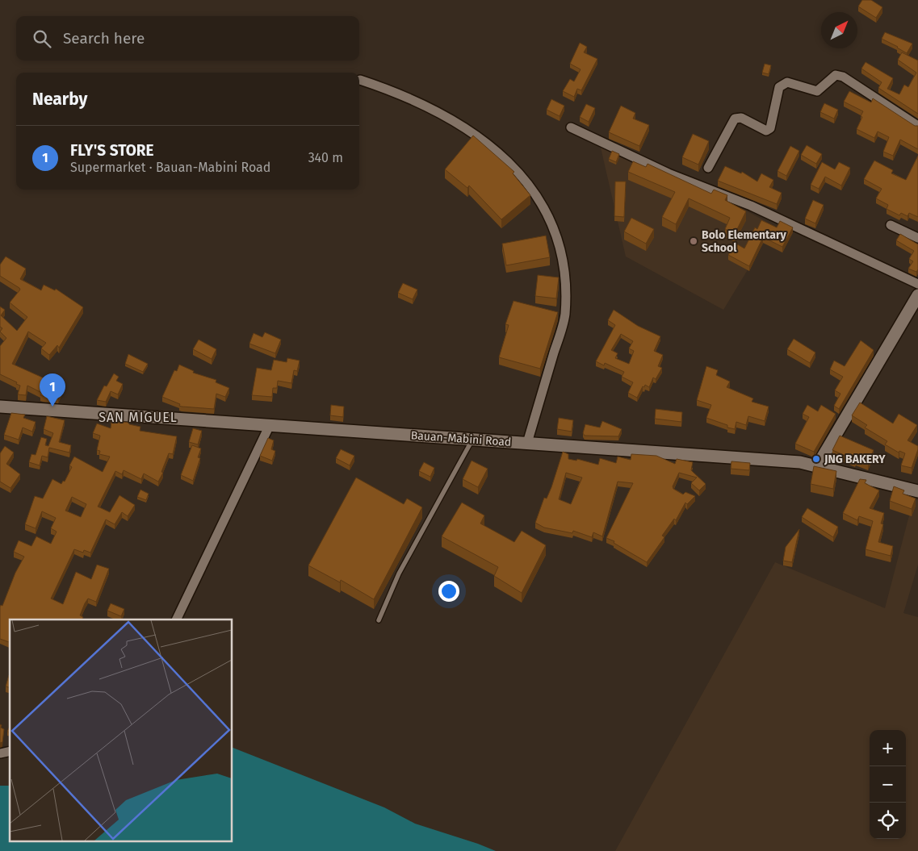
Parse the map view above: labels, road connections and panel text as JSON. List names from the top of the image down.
{
  "streets": {
    "main road": ["Bauan-Mabini Road"]
  },
  "districts": ["SAN MIGUEL"],
  "places": ["Bolo Elementary School", "JNG BAKERY"],
  "north": "top right",
  "page": {
    "search": "Search here",
    "heading": "Nearby",
    "list": [
      {
        "mark": "1",
        "name": "FLY'S STORE",
        "note": "Supermarket · Bauan-Mabini Road",
        "value": "340 m"
      }
    ],
    "pins": "1",
    "map_buttons": ["+", "−"]
  }
}
